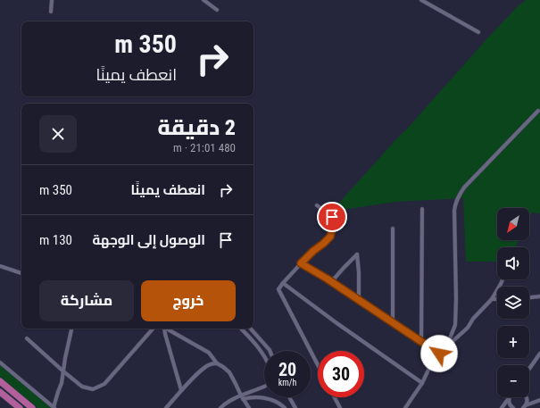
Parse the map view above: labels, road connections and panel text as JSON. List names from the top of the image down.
{
  "north": "bottom left",
  "page": {
    "turn": ["350 m", "انعطف يمينًا"],
    "heading": ["2 دقيقة", "480 m · 21:01"],
    "list": [
      {
        "name": "انعطف يمينًا",
        "value": "350 m"
      },
      {
        "name": "الوصول إلى الوجهة",
        "value": "130 m"
      }
    ],
    "map_buttons": ["+", "−"],
    "buttons": ["خروج", "مشاركة"],
    "speed": "20 km/h",
    "limit": "30"
  }
}
